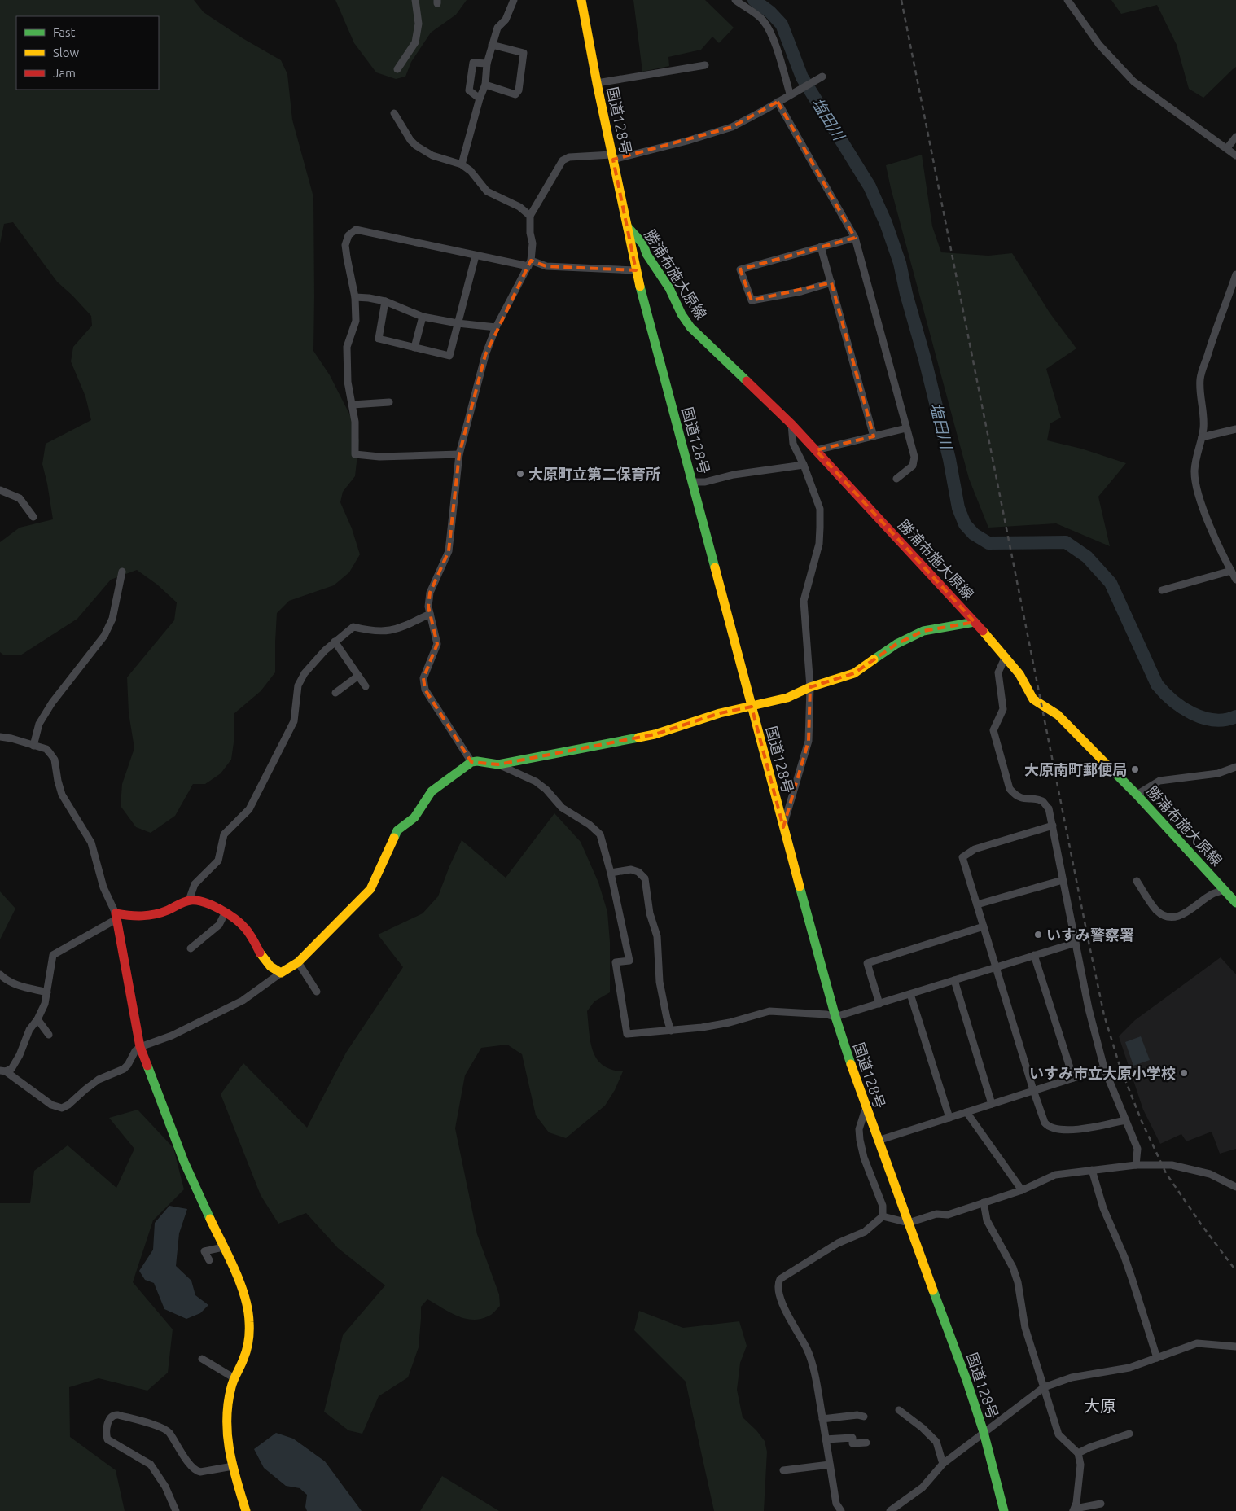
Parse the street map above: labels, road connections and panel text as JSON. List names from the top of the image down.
{
  "streets": {
    "main road": ["国道128号", "勝浦布施大原線"]
  },
  "crossings": [
    ["国道128号", "勝浦布施大原線"]
  ],
  "districts": ["大原"],
  "water": ["塩田川"],
  "places": [
    "大原町立第二保育所",
    "大原南町郵便局",
    "いすみ警察署",
    "いすみ市立大原小学校"
  ],
  "legend": ["Fast", "Slow", "Jam"]
}
